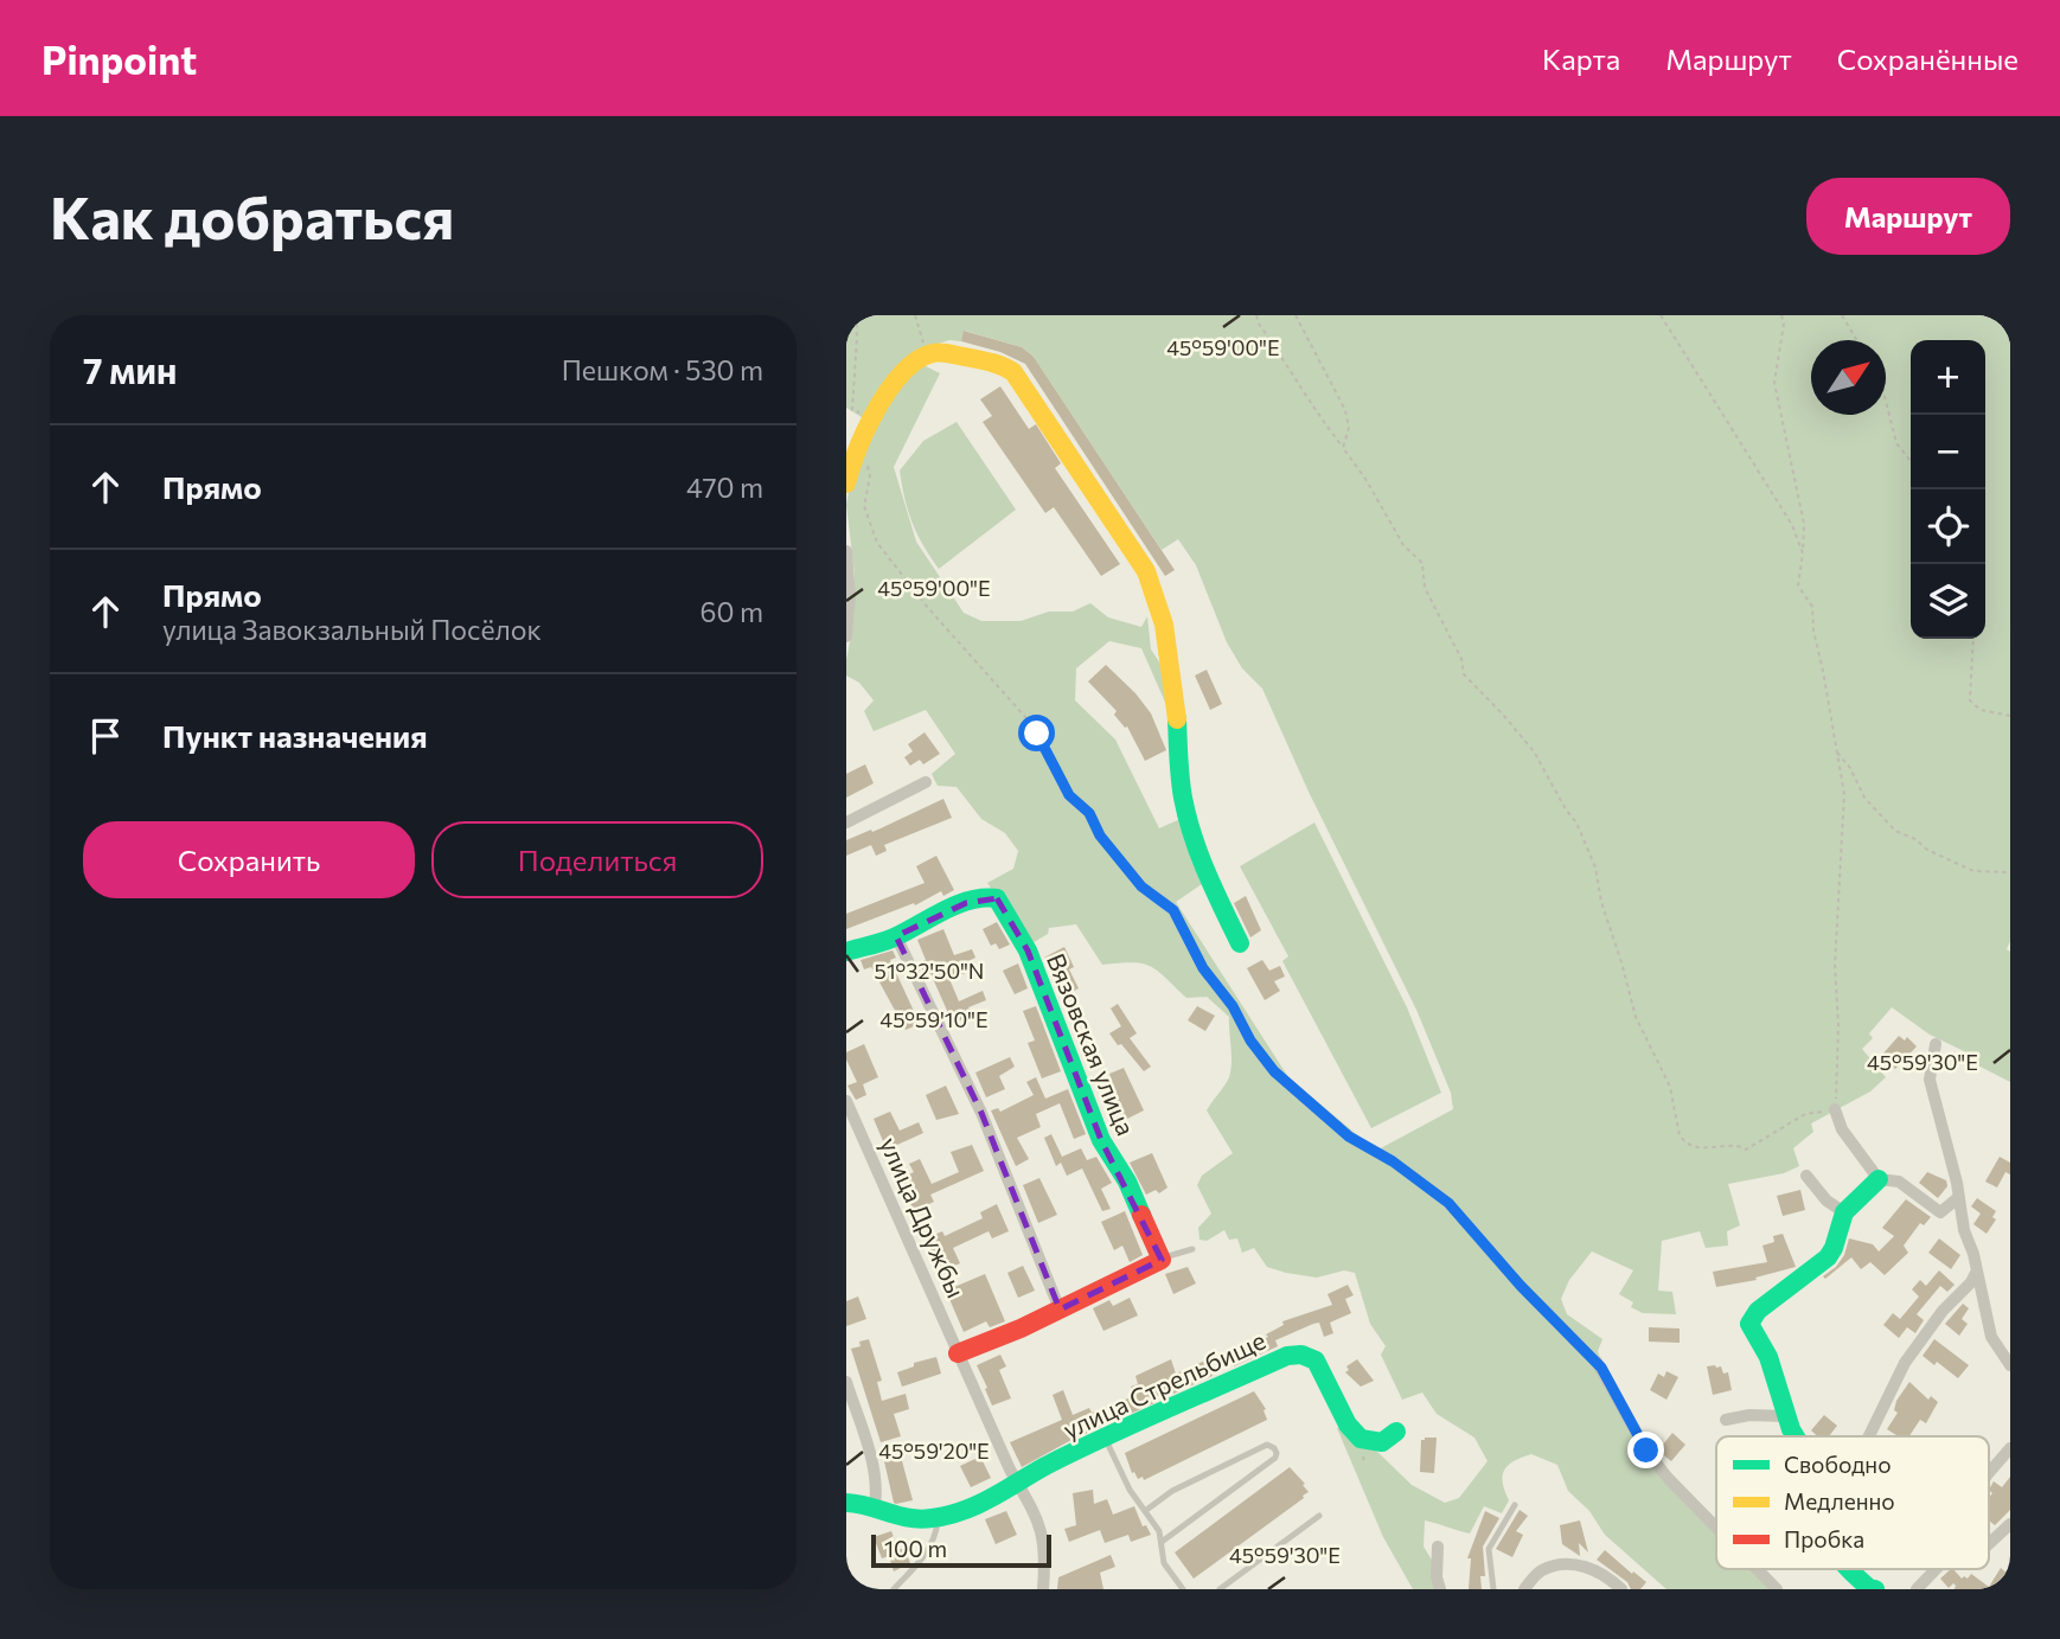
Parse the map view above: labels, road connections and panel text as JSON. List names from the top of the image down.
{
  "streets": {
    "street": ["Вязовская улица", "улица Дружбы", "улица Стрельбище"]
  },
  "crossings": [
    ["улица Дружбы", "улица Стрельбище"]
  ],
  "legend": ["Свободно", "Медленно", "Пробка"],
  "scale_bar": "100 m",
  "north": "top right",
  "page": {
    "header": "Pinpoint",
    "nav": ["Карта", "Маршрут", "Сохранённые"],
    "buttons": [
      "Маршрут",
      ["Сохранить", "Поделиться"]
    ],
    "title": "Как добраться",
    "heading": ["7 мин", "Пешком · 530 m"],
    "map_buttons": ["+", "−"],
    "list": [
      ["Прямо", "470 m"],
      ["Прямо", "улица Завокзальный Посёлок", "60 m"],
      "Пункт назначения"
    ],
    "scale": "100 m"
  },
  "coordinates": [
    "45°59'00\"E",
    "51°32'50\"N",
    "45°59'10\"E",
    "45°59'30\"E",
    "45°59'20\"E"
  ]
}
